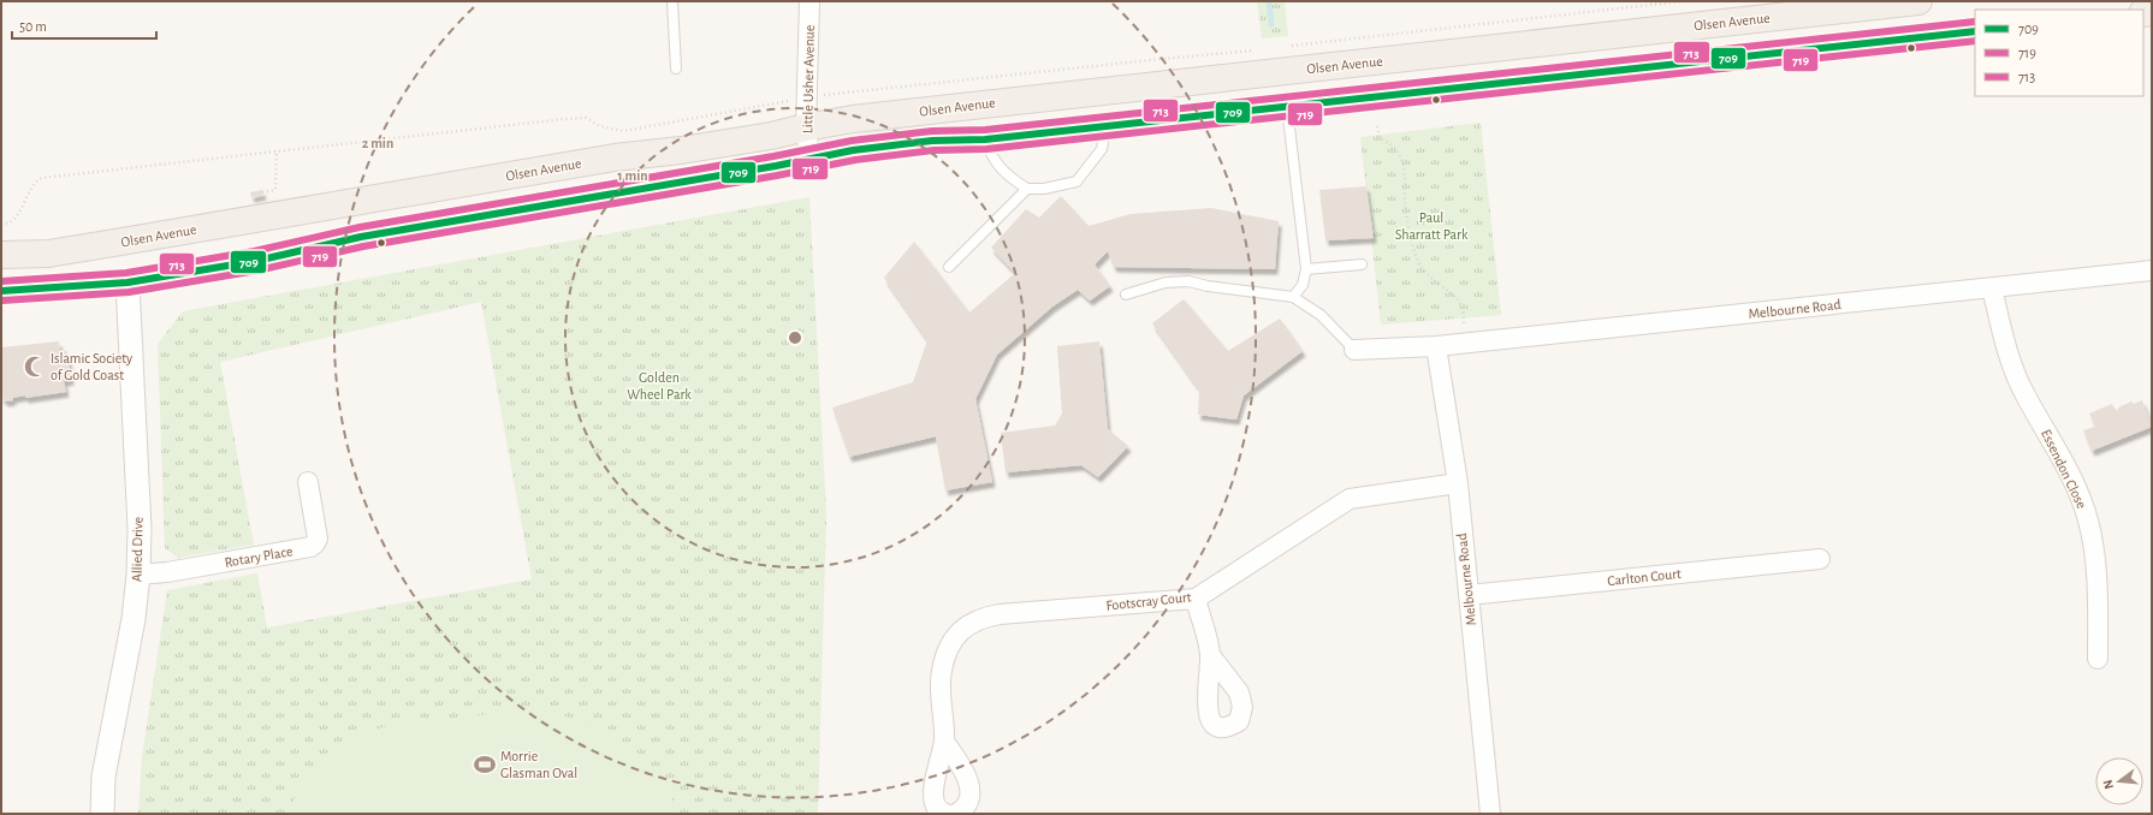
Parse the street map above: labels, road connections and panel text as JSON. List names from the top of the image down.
{
  "streets": {
    "main road": ["Olsen Avenue"],
    "street": [
      "Little Usher Avenue",
      "Melbourne Road",
      "Essendon Close",
      "Allied Drive",
      "Rotary Place",
      "Carlton Court",
      "Footscray Court"
    ]
  },
  "crossings": [
    ["Olsen Avenue", "Little Usher Avenue"],
    ["Olsen Avenue", "Allied Drive"],
    ["Melbourne Road", "Essendon Close"],
    ["Melbourne Road", "Carlton Court"],
    ["Melbourne Road", "Footscray Court"],
    ["Allied Drive", "Rotary Place"]
  ],
  "parks": ["Paul Sharratt Park", "Golden Wheel Park"],
  "places": {
    "mosque": ["Islamic Society of Gold Coast"],
    "sports": ["Morrie Glasman Oval"]
  },
  "lines": ["transit line 713", "transit line 709", "transit line 719"],
  "legend": ["709", "719", "713"],
  "scale_bar": "50 m",
  "north": "left",
  "rings": ["2 min", "1 min"]
}
